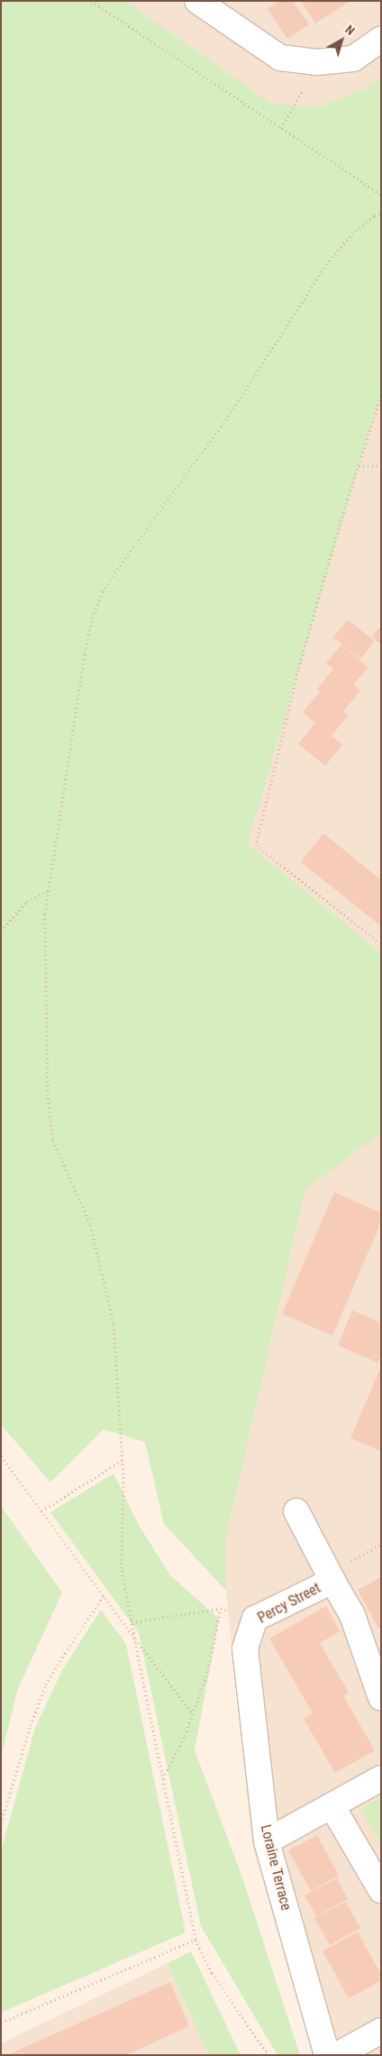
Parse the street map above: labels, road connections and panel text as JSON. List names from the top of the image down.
{
  "streets": {
    "street": ["Percy Street", "Loraine Terrace"]
  },
  "crossings": [
    ["Percy Street", "Loraine Terrace"]
  ],
  "north": "top right"
}
